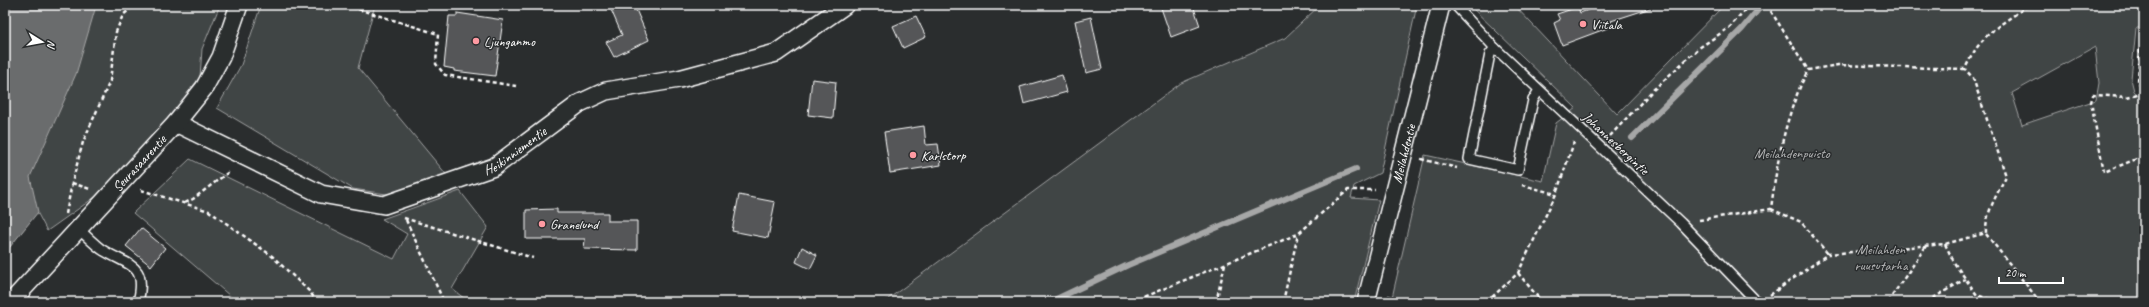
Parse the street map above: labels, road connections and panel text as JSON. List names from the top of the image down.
{
  "streets": {
    "street": ["Heikinniementie", "Meilahdentie", "Seurasaarentie"],
    "lane": ["Johannesbergintie"]
  },
  "crossings": [
    ["Heikinniementie", "Seurasaarentie"]
  ],
  "parks": ["Meilahdenpuisto", "Meilahden ruusutarha"],
  "places": [
    "Viitala",
    "Ljunganmo",
    "Karlstorp",
    "Granelund"
  ],
  "scale_bar": "20 m",
  "north": "right"
}
